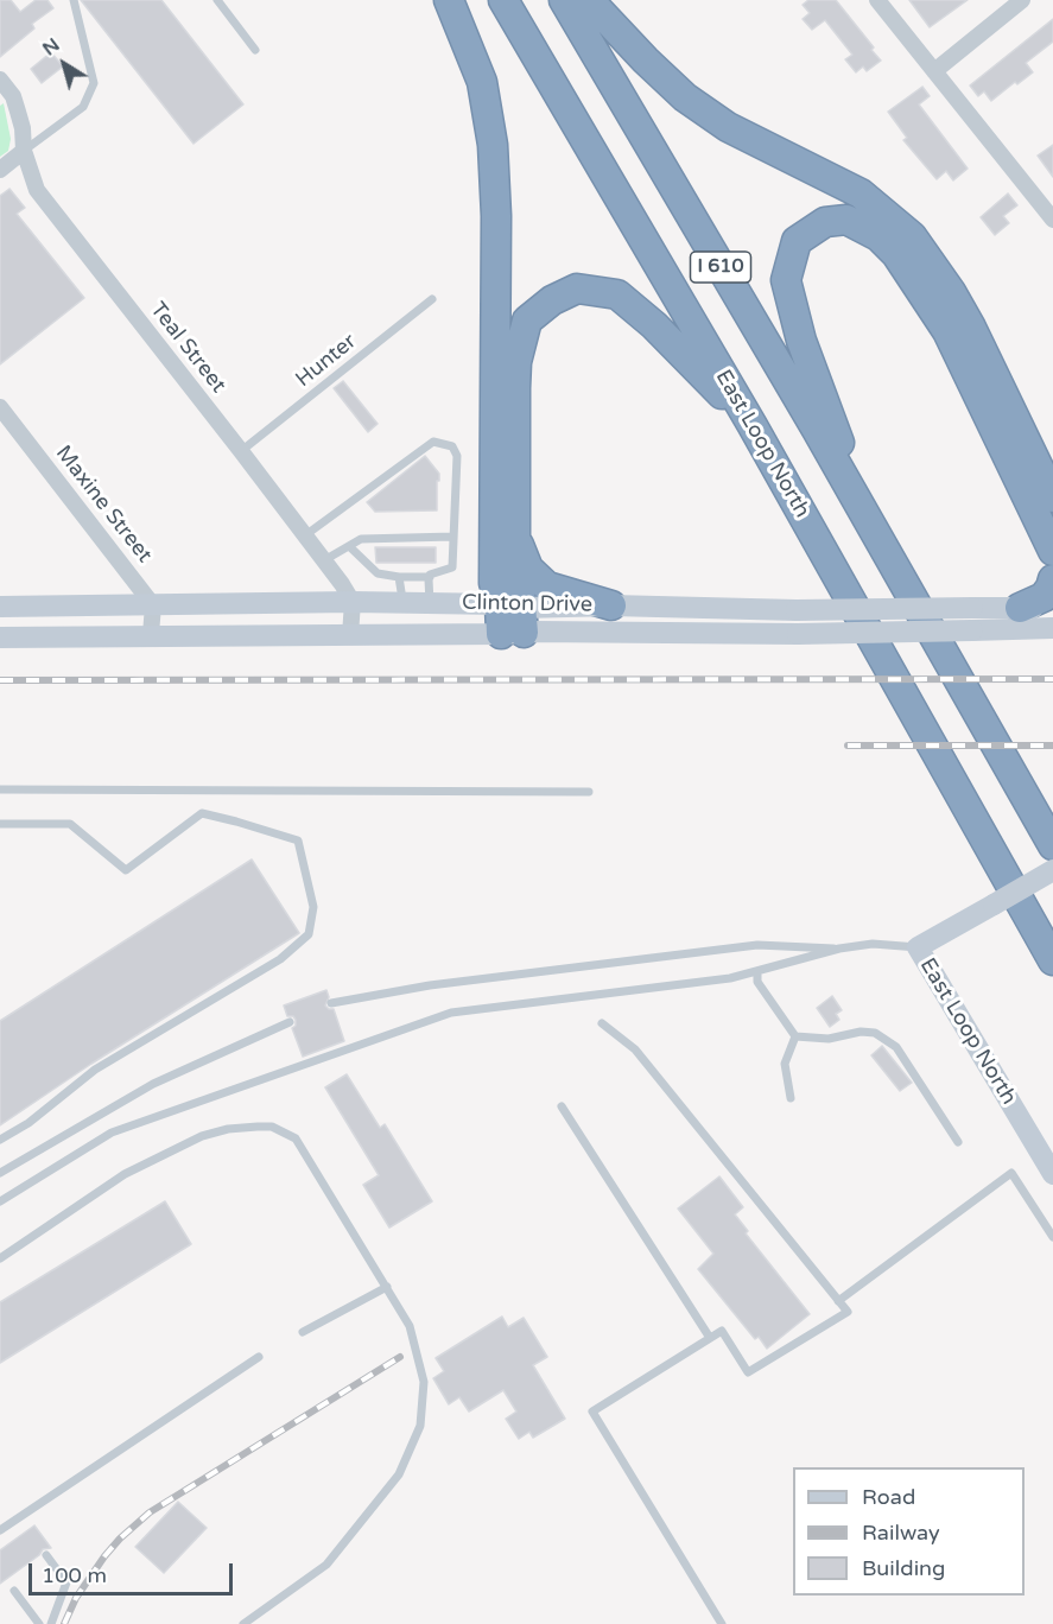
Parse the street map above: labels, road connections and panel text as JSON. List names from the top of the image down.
{
  "streets": {
    "highway": ["I 610", "East Loop North"],
    "main road": ["Clinton Drive"],
    "street": ["Teal Street", "Maxine Street"],
    "lane": ["Hunter"]
  },
  "crossings": [
    ["Teal Street", "Hunter"],
    ["Teal Street", "Clinton Drive"],
    ["Maxine Street", "Clinton Drive"]
  ],
  "legend": ["Road", "Railway", "Building"],
  "scale_bar": "100 m",
  "north": "top left"
}
